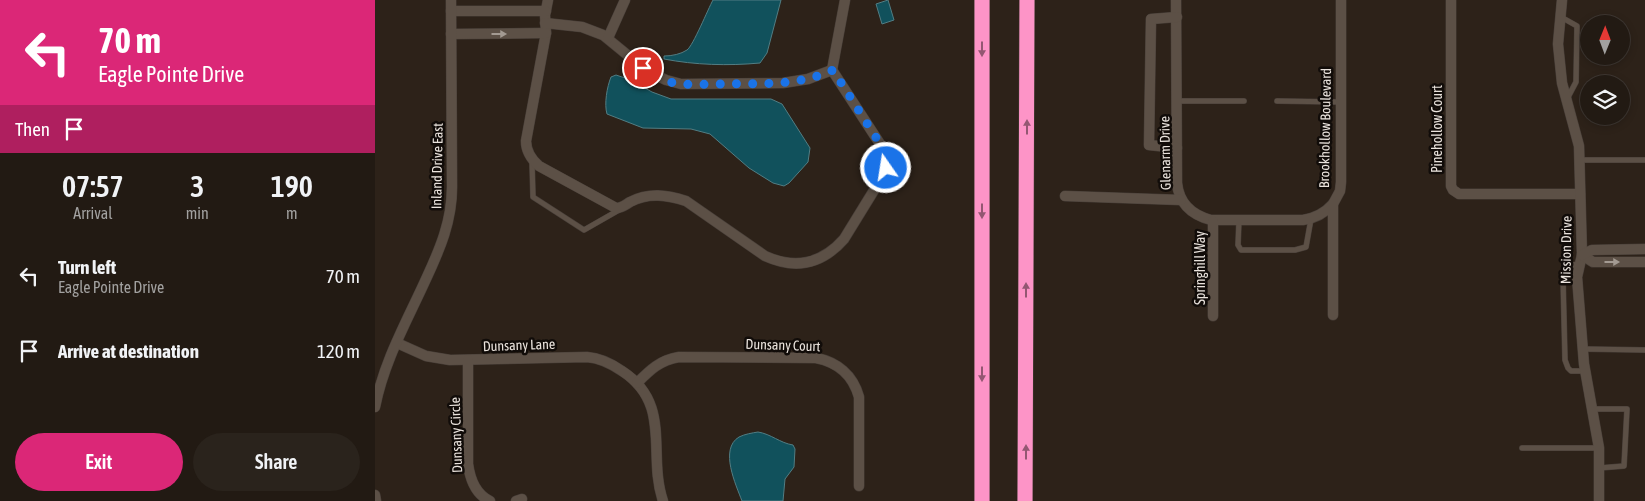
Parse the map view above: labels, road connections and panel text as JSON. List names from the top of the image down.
{
  "streets": {
    "street": [
      "Brookhollow Boulevard",
      "Pinehollow Court",
      "Glenarm Drive",
      "Inland Drive East",
      "Mission Drive",
      "Springhill Way",
      "Dunsany Lane",
      "Dunsany Court",
      "Dunsany Circle"
    ]
  },
  "crossings": [
    ["Pinehollow Court", "Mission Drive"],
    ["Glenarm Drive", "Springhill Way"],
    ["Inland Drive East", "Dunsany Lane"],
    ["Dunsany Lane", "Dunsany Court"],
    ["Dunsany Lane", "Dunsany Circle"]
  ],
  "north": "top",
  "page": {
    "turn": ["70 m", "Eagle Pointe Drive"],
    "then": "Then",
    "eta": [
      "07:57",
      "Arrival",
      "3",
      "min",
      "190",
      "m"
    ],
    "list": [
      {
        "name": "Turn left",
        "note": "Eagle Pointe Drive",
        "value": "70 m"
      },
      {
        "name": "Arrive at destination",
        "value": "120 m"
      }
    ],
    "buttons": ["Exit", "Share"]
  }
}
